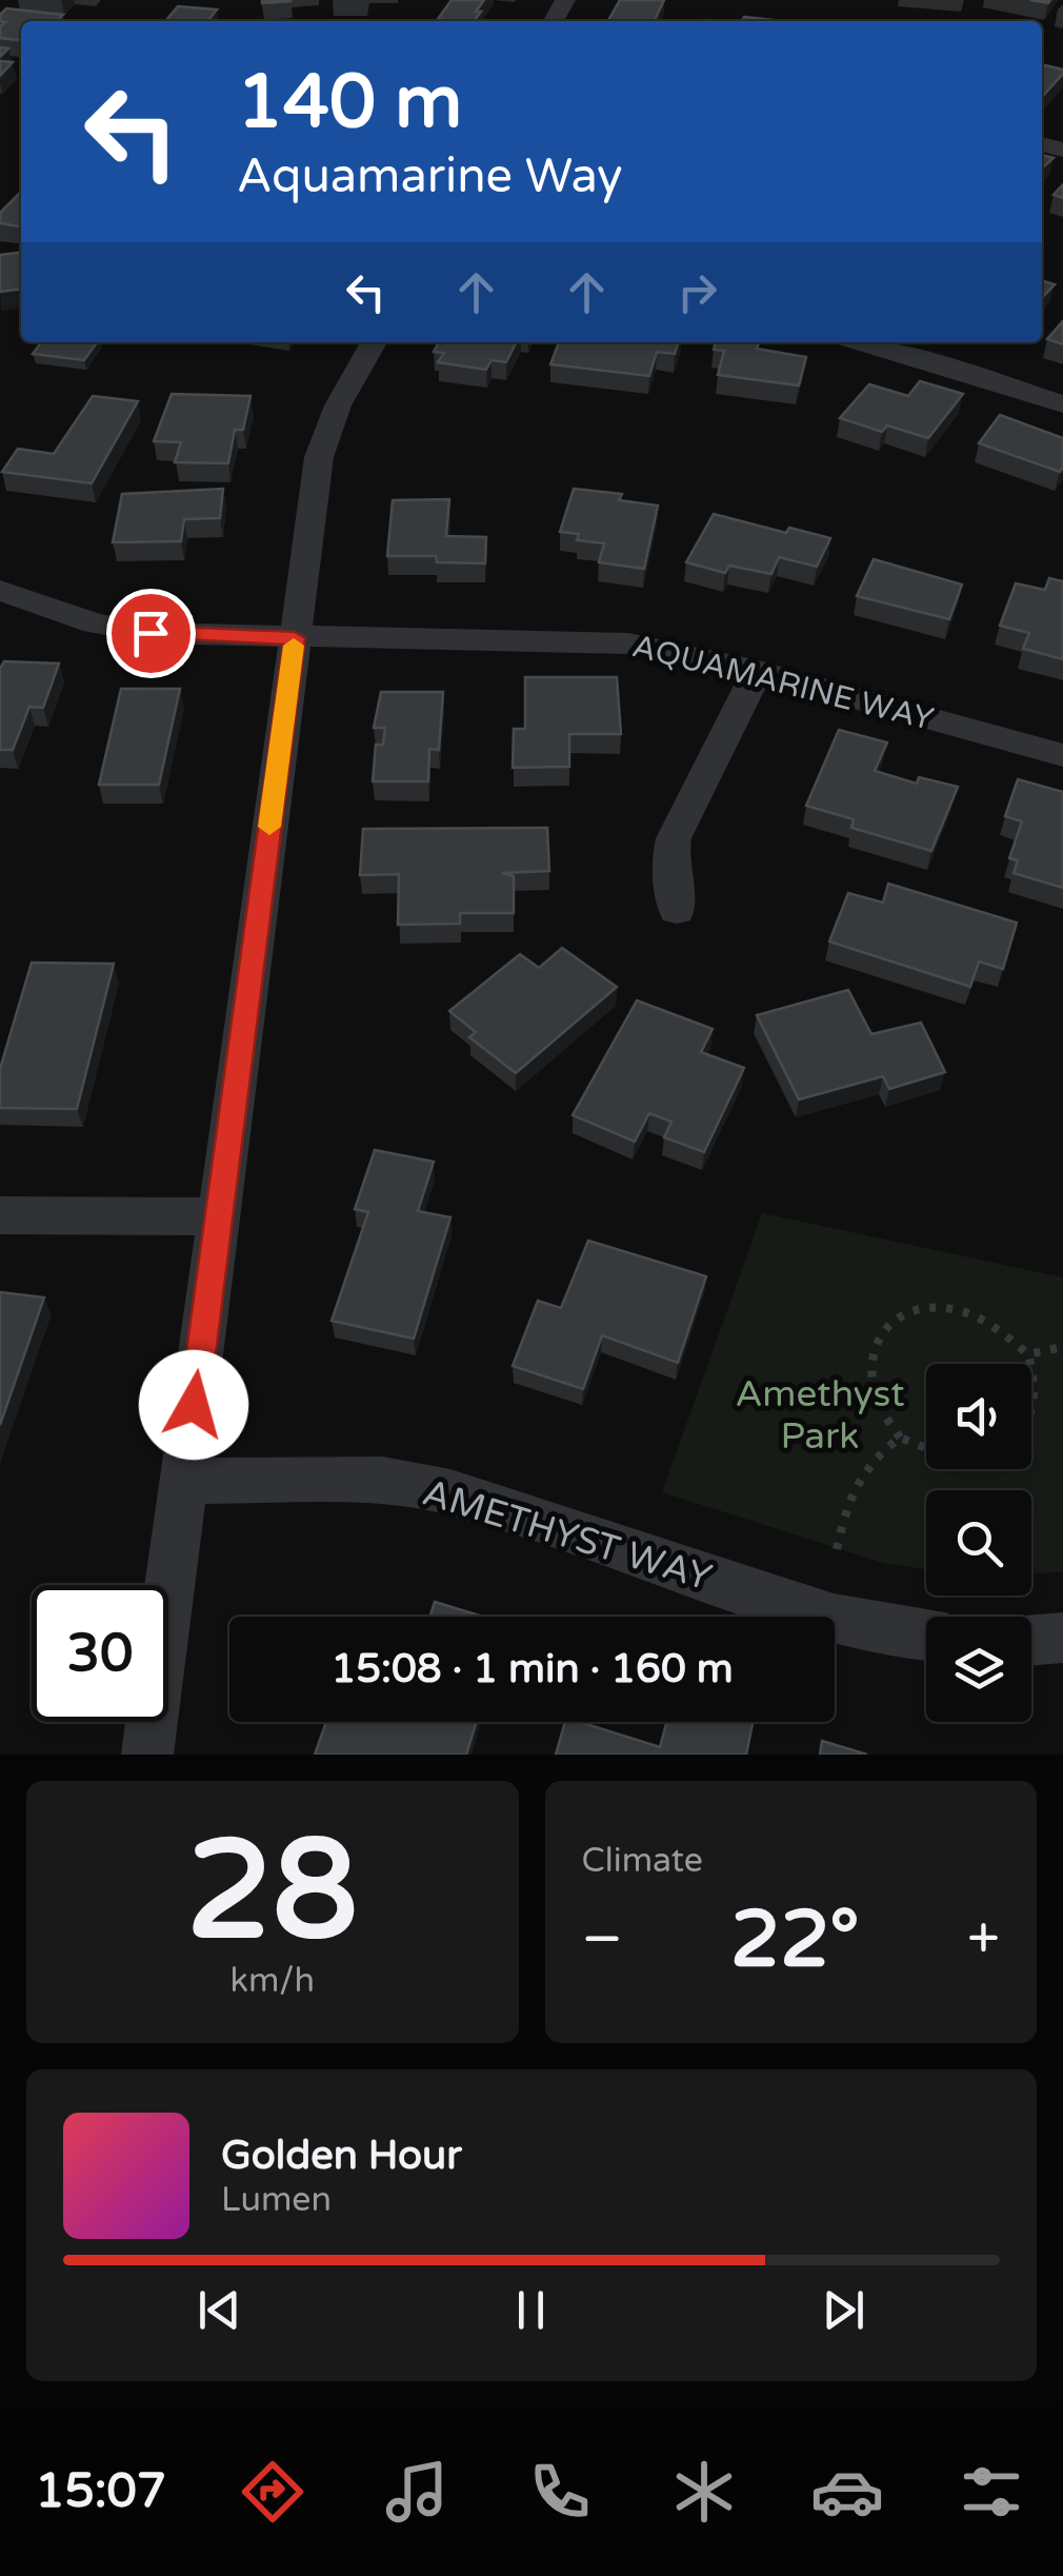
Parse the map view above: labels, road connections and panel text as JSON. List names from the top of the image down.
{
  "streets": {
    "street": ["AQUAMARINE WAY", "AMETHYST WAY"]
  },
  "parks": ["Amethyst Park"],
  "page": {
    "turn": ["140 m", "Aquamarine Way"],
    "limit": "30",
    "trip": "15:08 · 1 min · 160 m",
    "tile": [
      ["28", "km/h"],
      "Climate"
    ],
    "heat": ["−", "22°", "+"],
    "song": ["Golden Hour", "Lumen"],
    "tabs": "15:07"
  }
}
